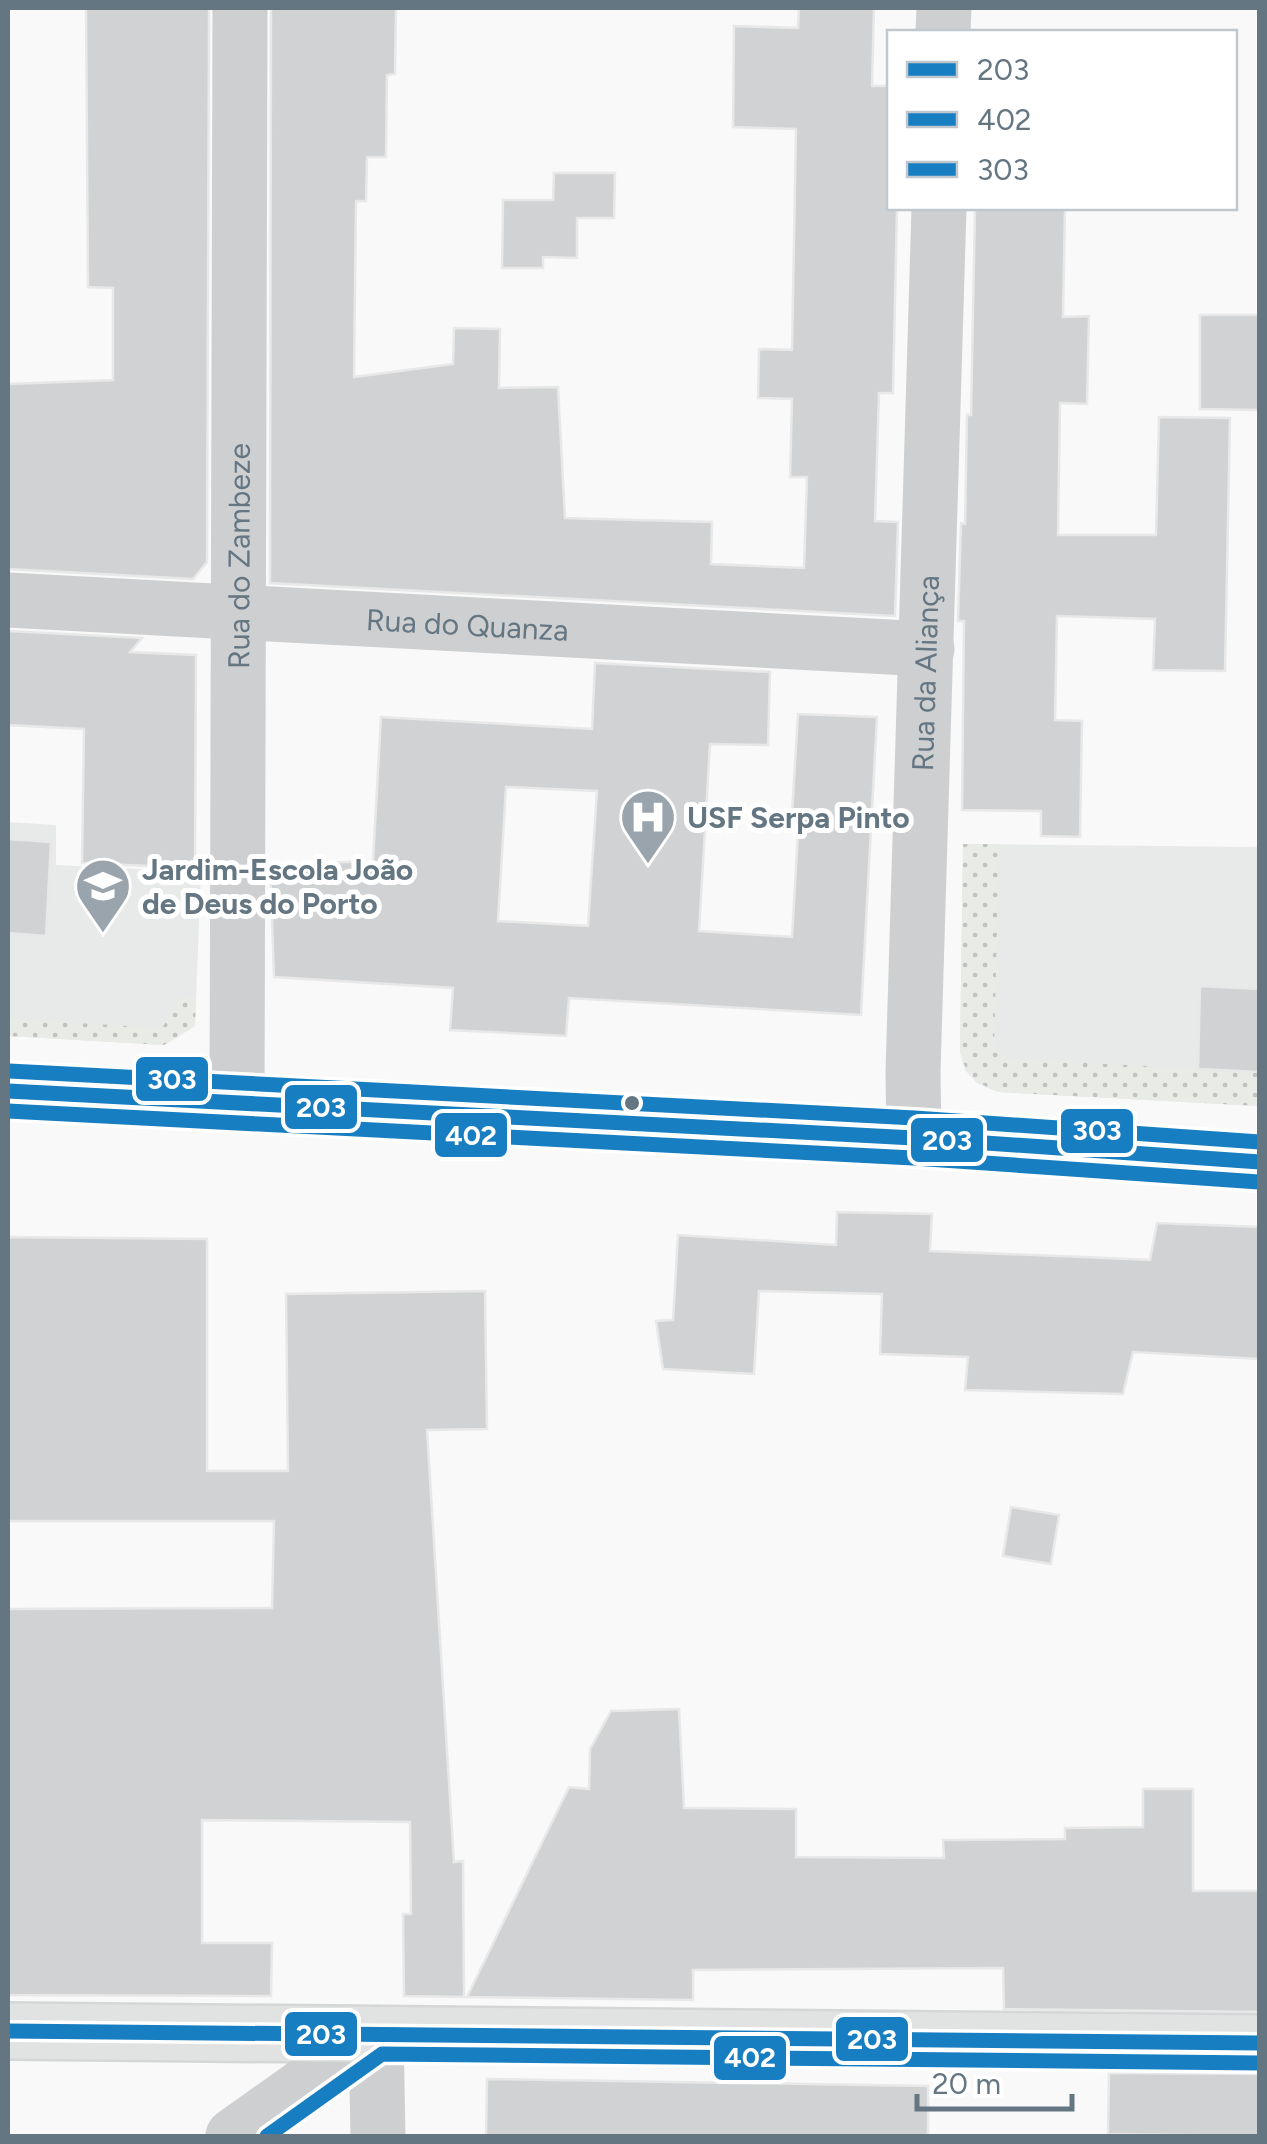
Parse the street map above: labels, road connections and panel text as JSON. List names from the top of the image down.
{
  "streets": {
    "street": ["Rua do Zambeze", "Rua do Quanza", "Rua da Aliança"]
  },
  "crossings": [
    ["Rua do Zambeze", "Rua do Quanza"],
    ["Rua do Quanza", "Rua da Aliança"]
  ],
  "places": {
    "hospital": ["USF Serpa Pinto"],
    "school or university": ["Jardim-Escola João de Deus do Porto"]
  },
  "lines": ["transit line 303", "transit line 203", "transit line 402"],
  "legend": ["203", "402", "303"],
  "scale_bar": "20 m"
}
